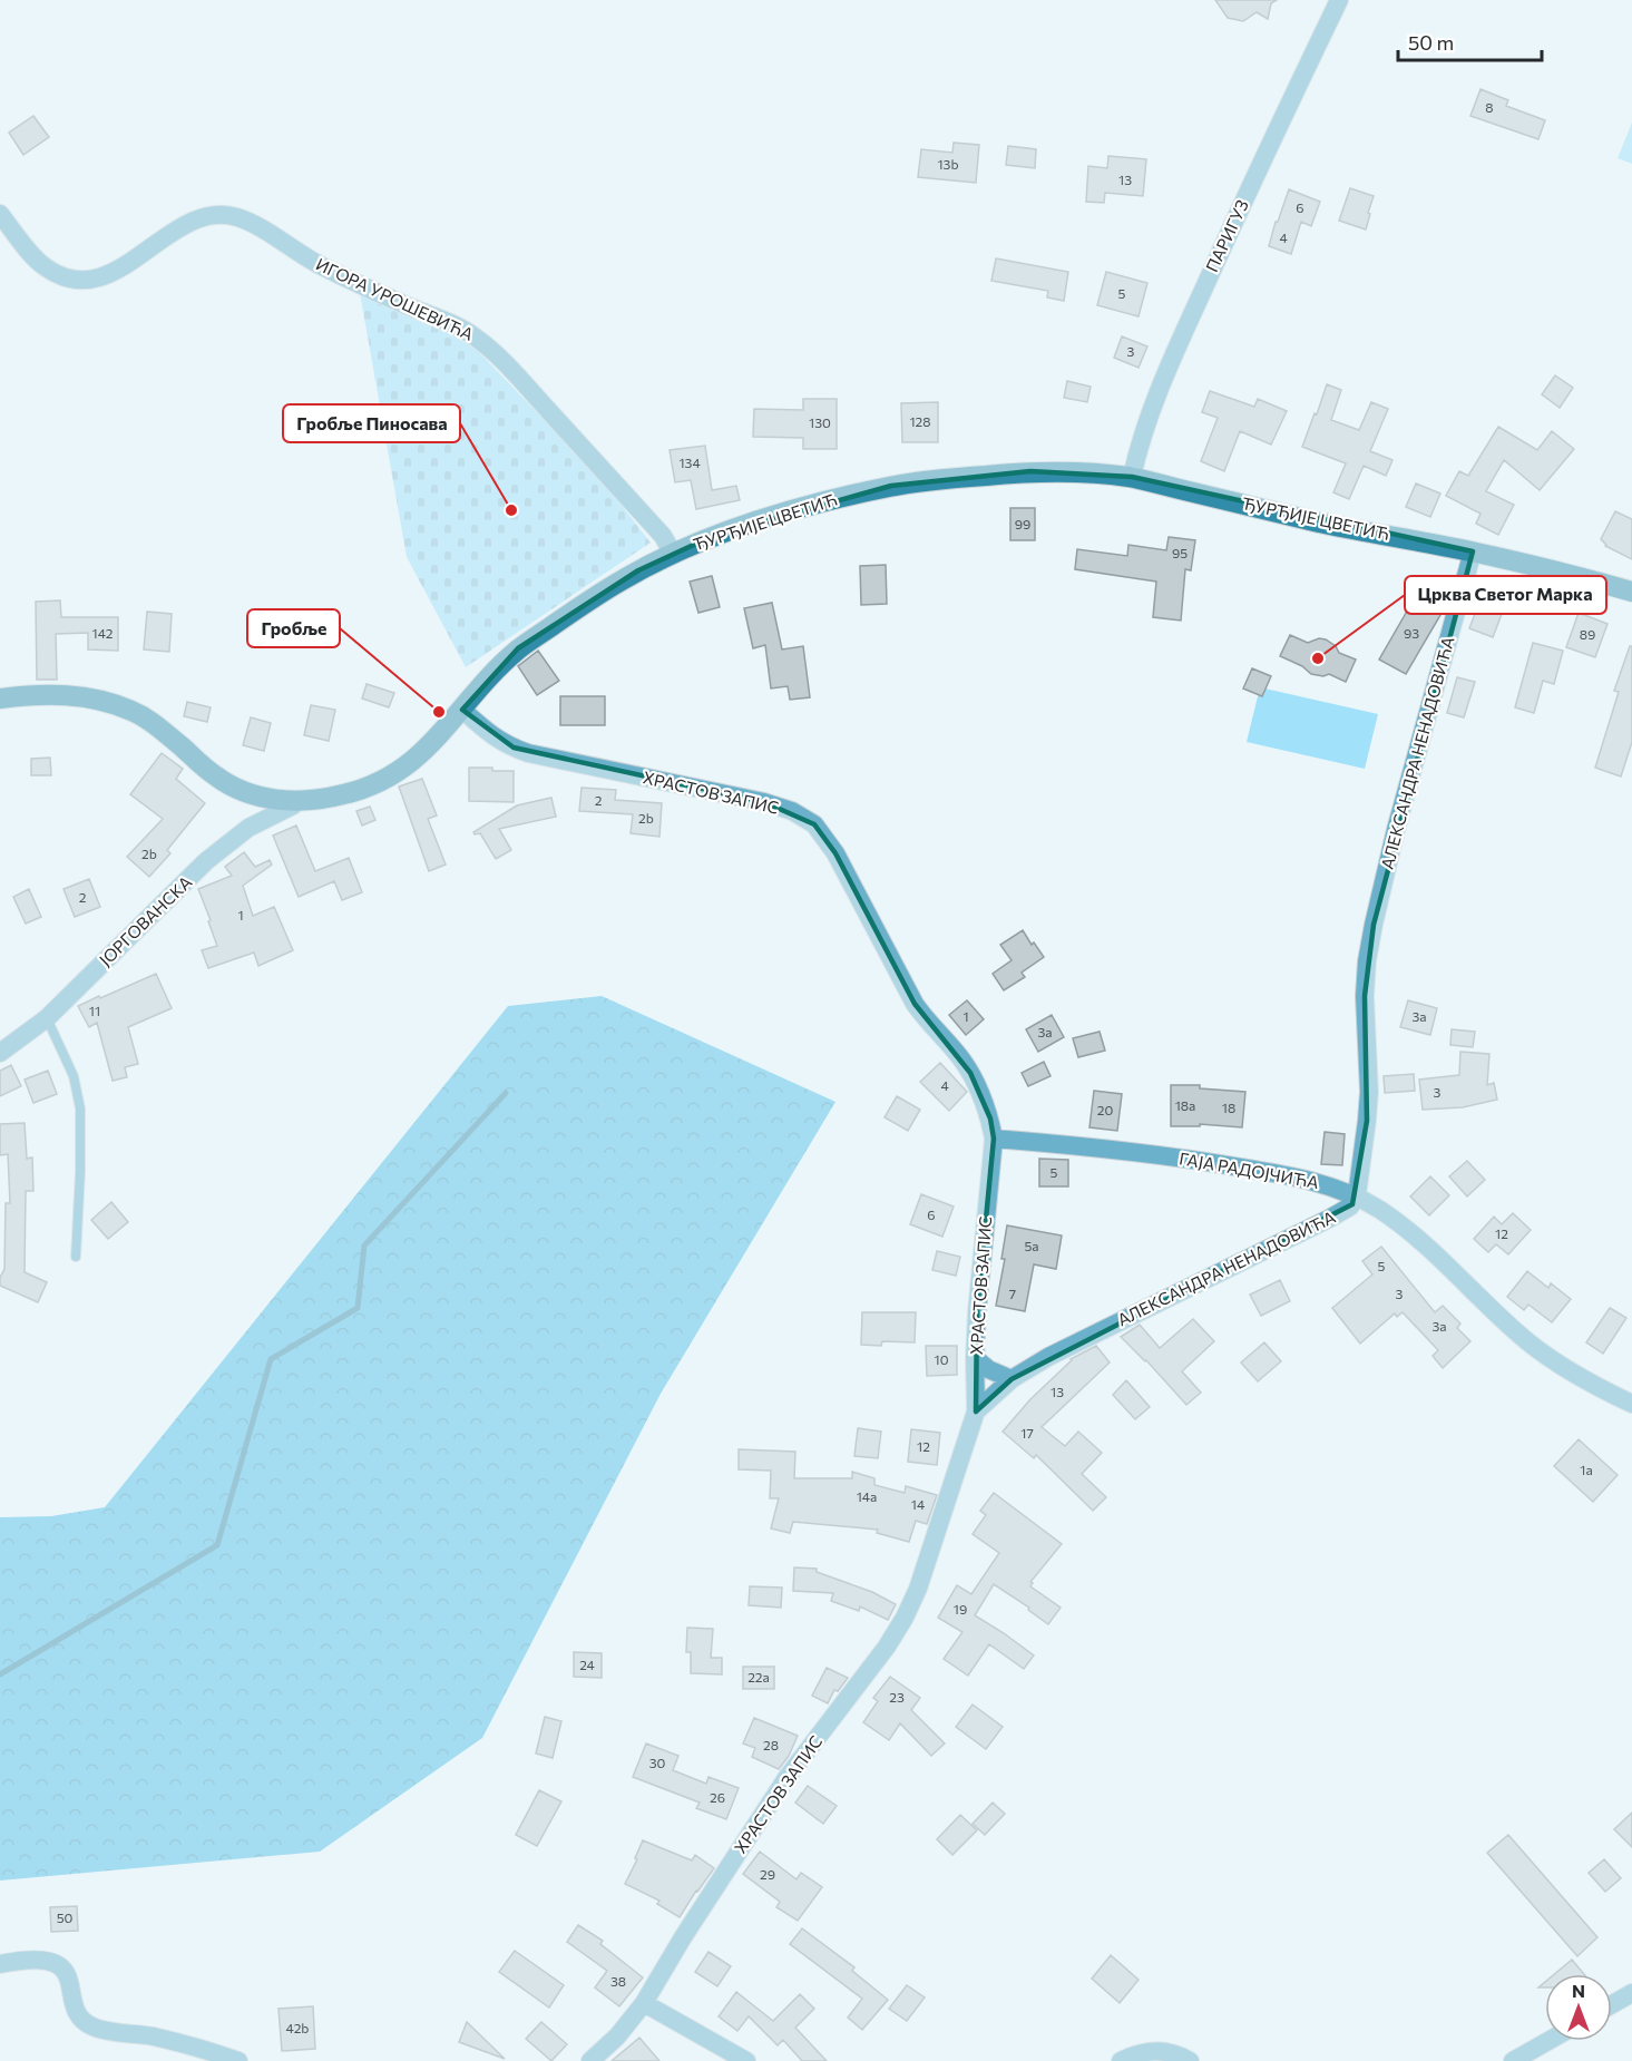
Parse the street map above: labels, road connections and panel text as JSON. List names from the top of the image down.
{
  "streets": {
    "street": [
      "ПАРИГУЗ",
      "ИГОРА УРОШЕВИЋА",
      "ЂУРЂИЈЕ ЦВЕТИЋ",
      "АЛЕКСАНДРА НЕНАДОВИЋА",
      "ХРАСТОВ ЗАПИС",
      "ЈОРГОВАНСКА",
      "ГАЈА РАДОЈЧИЋА"
    ]
  },
  "crossings": [
    ["ПАРИГУЗ", "ЂУРЂИЈЕ ЦВЕТИЋ"],
    ["ИГОРА УРОШЕВИЋА", "ЂУРЂИЈЕ ЦВЕТИЋ"],
    ["ЂУРЂИЈЕ ЦВЕТИЋ", "АЛЕКСАНДРА НЕНАДОВИЋА"],
    ["ЂУРЂИЈЕ ЦВЕТИЋ", "ХРАСТОВ ЗАПИС"],
    ["ЂУРЂИЈЕ ЦВЕТИЋ", "ЈОРГОВАНСКА"],
    ["АЛЕКСАНДРА НЕНАДОВИЋА", "ХРАСТОВ ЗАПИС"],
    ["АЛЕКСАНДРА НЕНАДОВИЋА", "ГАЈА РАДОЈЧИЋА"],
    ["ХРАСТОВ ЗАПИС", "ГАЈА РАДОЈЧИЋА"]
  ],
  "places": ["Гробље Пиносава", "Црква Светог Марка", "Гробље"],
  "house_numbers": [
    "8",
    "13b",
    "13",
    "6",
    "4",
    "5",
    "3",
    "128",
    "130",
    "134",
    "99",
    "95",
    "142",
    "93",
    "89",
    "2",
    "2b",
    "2b",
    "2",
    "1",
    "11",
    "1",
    "3a",
    "3a",
    "4",
    "3",
    "18a",
    "18",
    "20",
    "5",
    "6",
    "12",
    "5a",
    "5",
    "7",
    "3",
    "3a",
    "10",
    "13",
    "17",
    "12",
    "1a",
    "14a",
    "14",
    "19",
    "24",
    "22a",
    "23",
    "28",
    "30",
    "26",
    "29",
    "50",
    "38",
    "42b"
  ],
  "scale_bar": "50 m",
  "north": "top"
}
